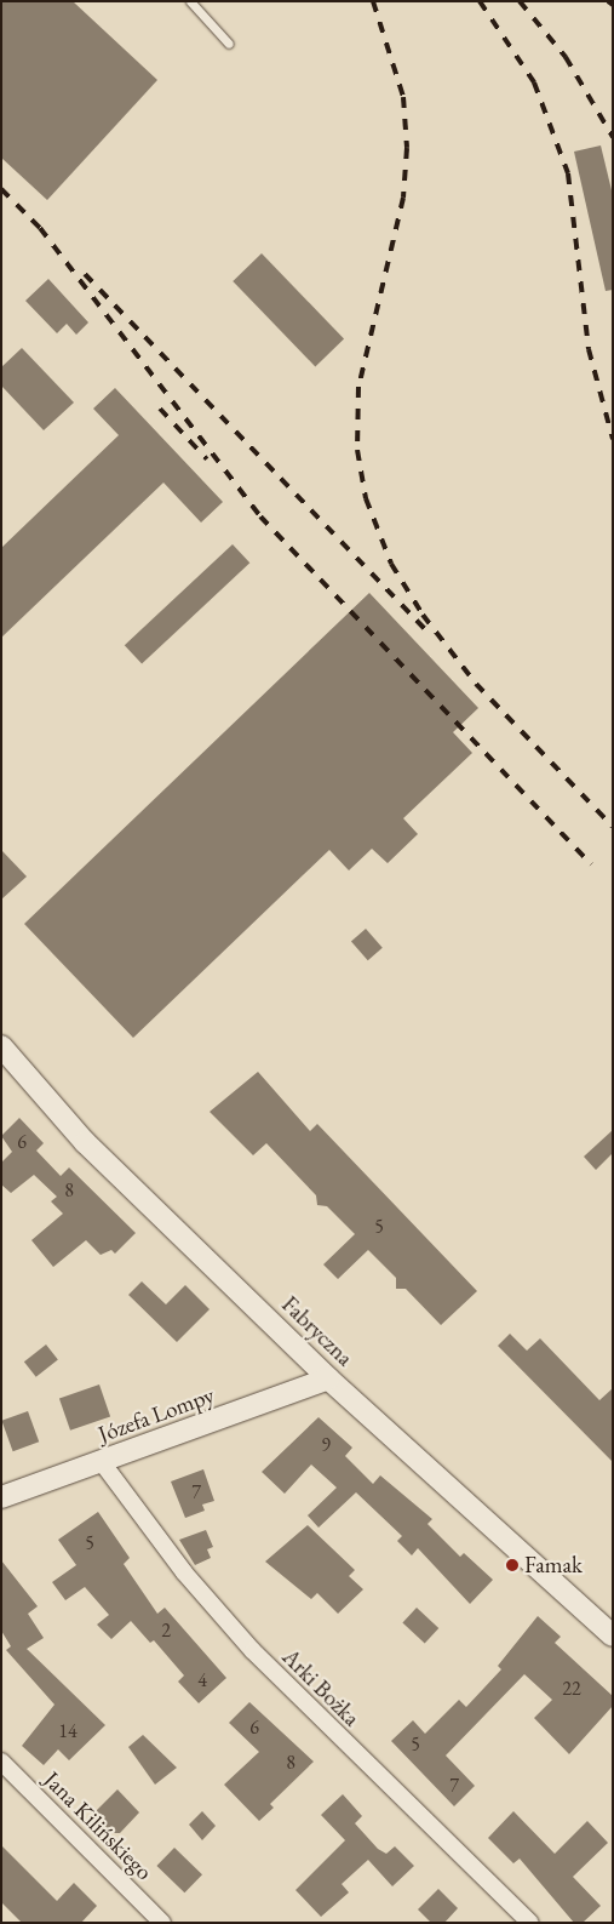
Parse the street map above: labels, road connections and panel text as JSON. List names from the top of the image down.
{
  "streets": {
    "street": [
      "Fabryczna",
      "Józefa Lompy",
      "Arki Bożka",
      "Jana Kilińskiego"
    ]
  },
  "crossings": [
    ["Fabryczna", "Józefa Lompy"],
    ["Józefa Lompy", "Arki Bożka"]
  ],
  "places": ["Famak"],
  "house_numbers": [
    "6",
    "8",
    "5",
    "9",
    "7",
    "5",
    "2",
    "4",
    "22",
    "6",
    "14",
    "5",
    "8",
    "7"
  ]
}
